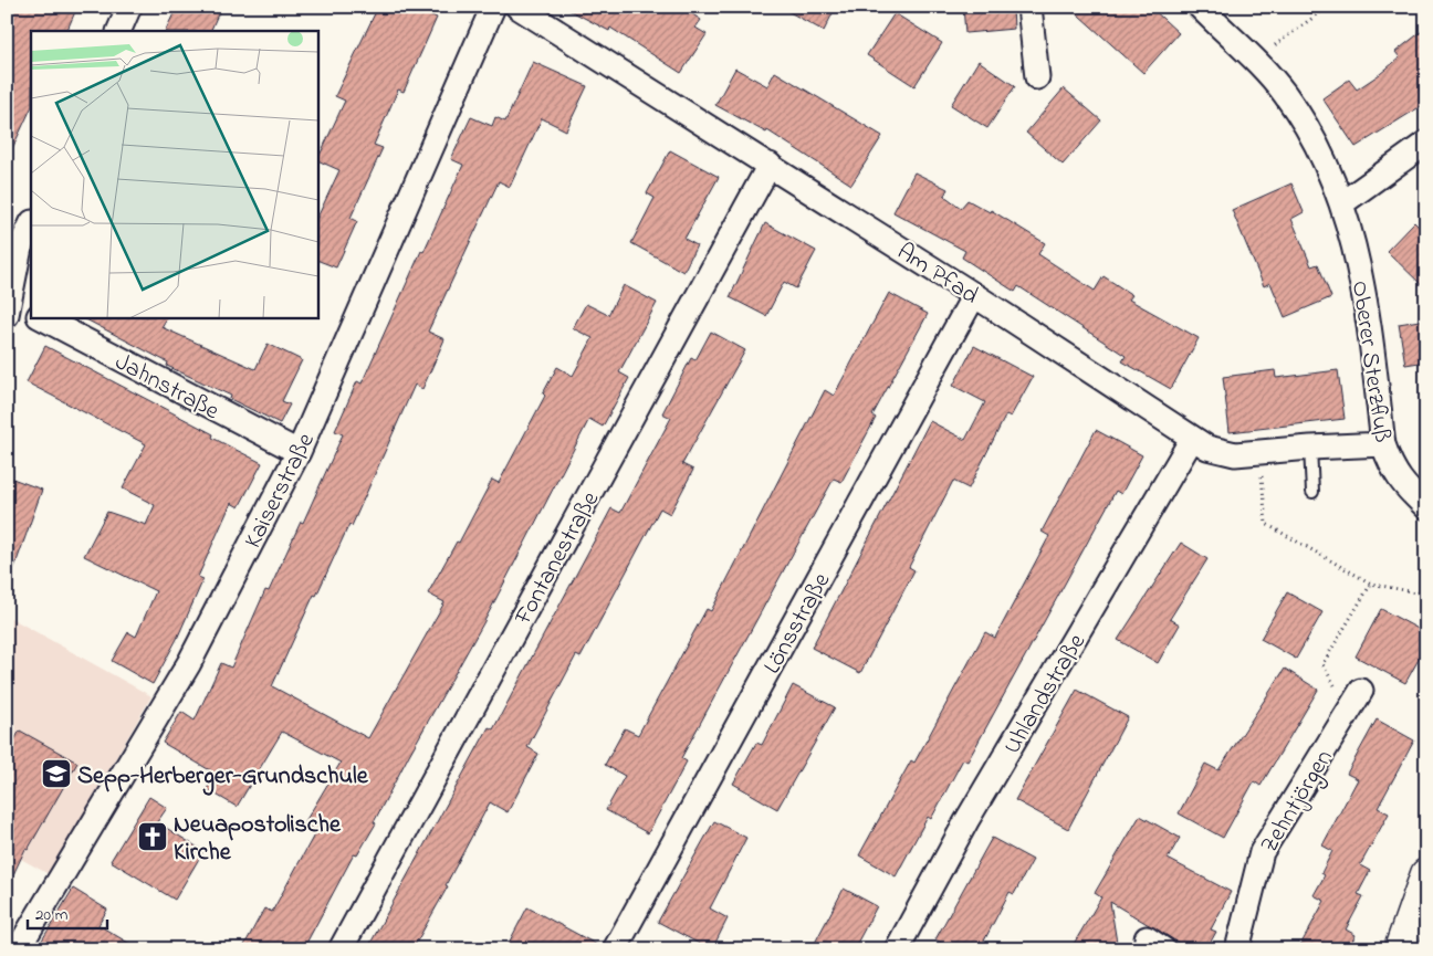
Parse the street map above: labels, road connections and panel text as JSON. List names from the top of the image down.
{
  "streets": {
    "street": [
      "Am Pfad",
      "Oberer Sterzfluß",
      "Jahnstraße",
      "Kaiserstraße",
      "Fontanestraße",
      "Lönsstraße",
      "Uhlandstraße",
      "Zehntjörgen"
    ]
  },
  "crossings": [
    ["Am Pfad", "Oberer Sterzfluß"],
    ["Am Pfad", "Fontanestraße"],
    ["Am Pfad", "Lönsstraße"],
    ["Am Pfad", "Uhlandstraße"],
    ["Jahnstraße", "Kaiserstraße"]
  ],
  "places": {
    "school or university": ["Sepp-Herberger-Grundschule"],
    "church": ["Neuapostolische Kirche"]
  },
  "scale_bar": "20 m"
}
